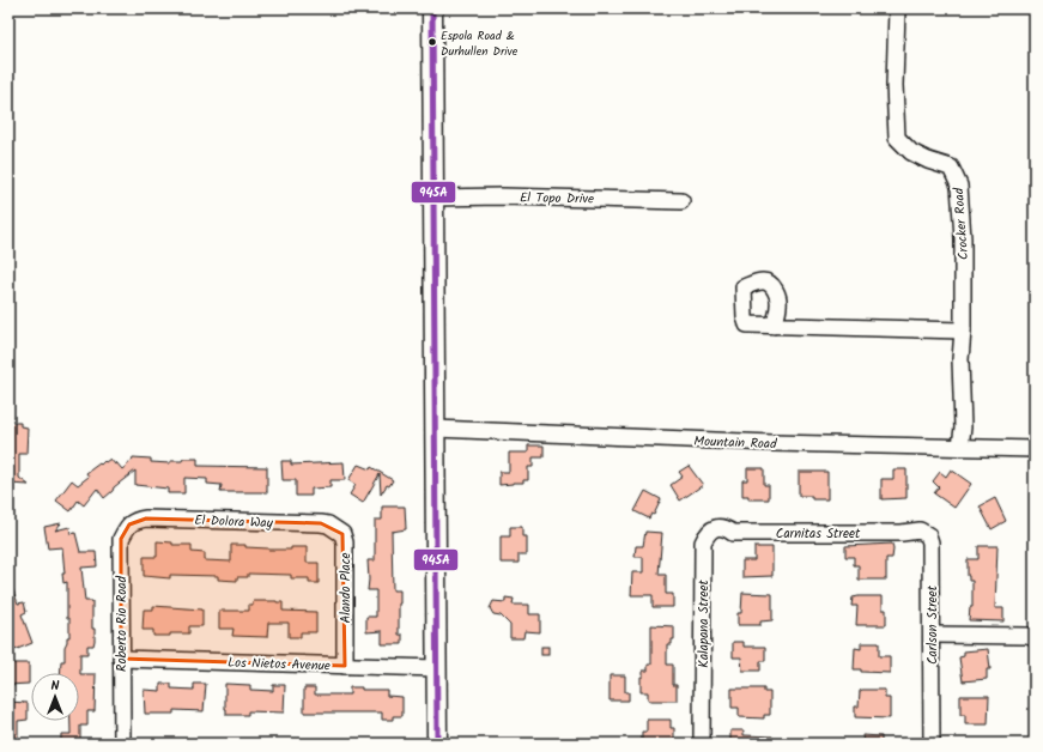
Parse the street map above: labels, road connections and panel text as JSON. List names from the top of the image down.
{
  "streets": {
    "street": [
      "El Topo Drive",
      "Crocker Road",
      "Mountain Road",
      "El Dolora Way",
      "Carnitas Street",
      "Alando Place",
      "Roberto Rio Road",
      "Kalapana Street",
      "Carlson Street",
      "Los Nietos Avenue"
    ]
  },
  "crossings": [
    ["Crocker Road", "Mountain Road"],
    ["El Dolora Way", "Alando Place"],
    ["El Dolora Way", "Roberto Rio Road"],
    ["Carnitas Street", "Kalapana Street"],
    ["Carnitas Street", "Carlson Street"],
    ["Alando Place", "Los Nietos Avenue"],
    ["Roberto Rio Road", "Los Nietos Avenue"]
  ],
  "places": ["Espola Road & Durhullen Drive"],
  "lines": ["transit line 945A"],
  "north": "top"
}
